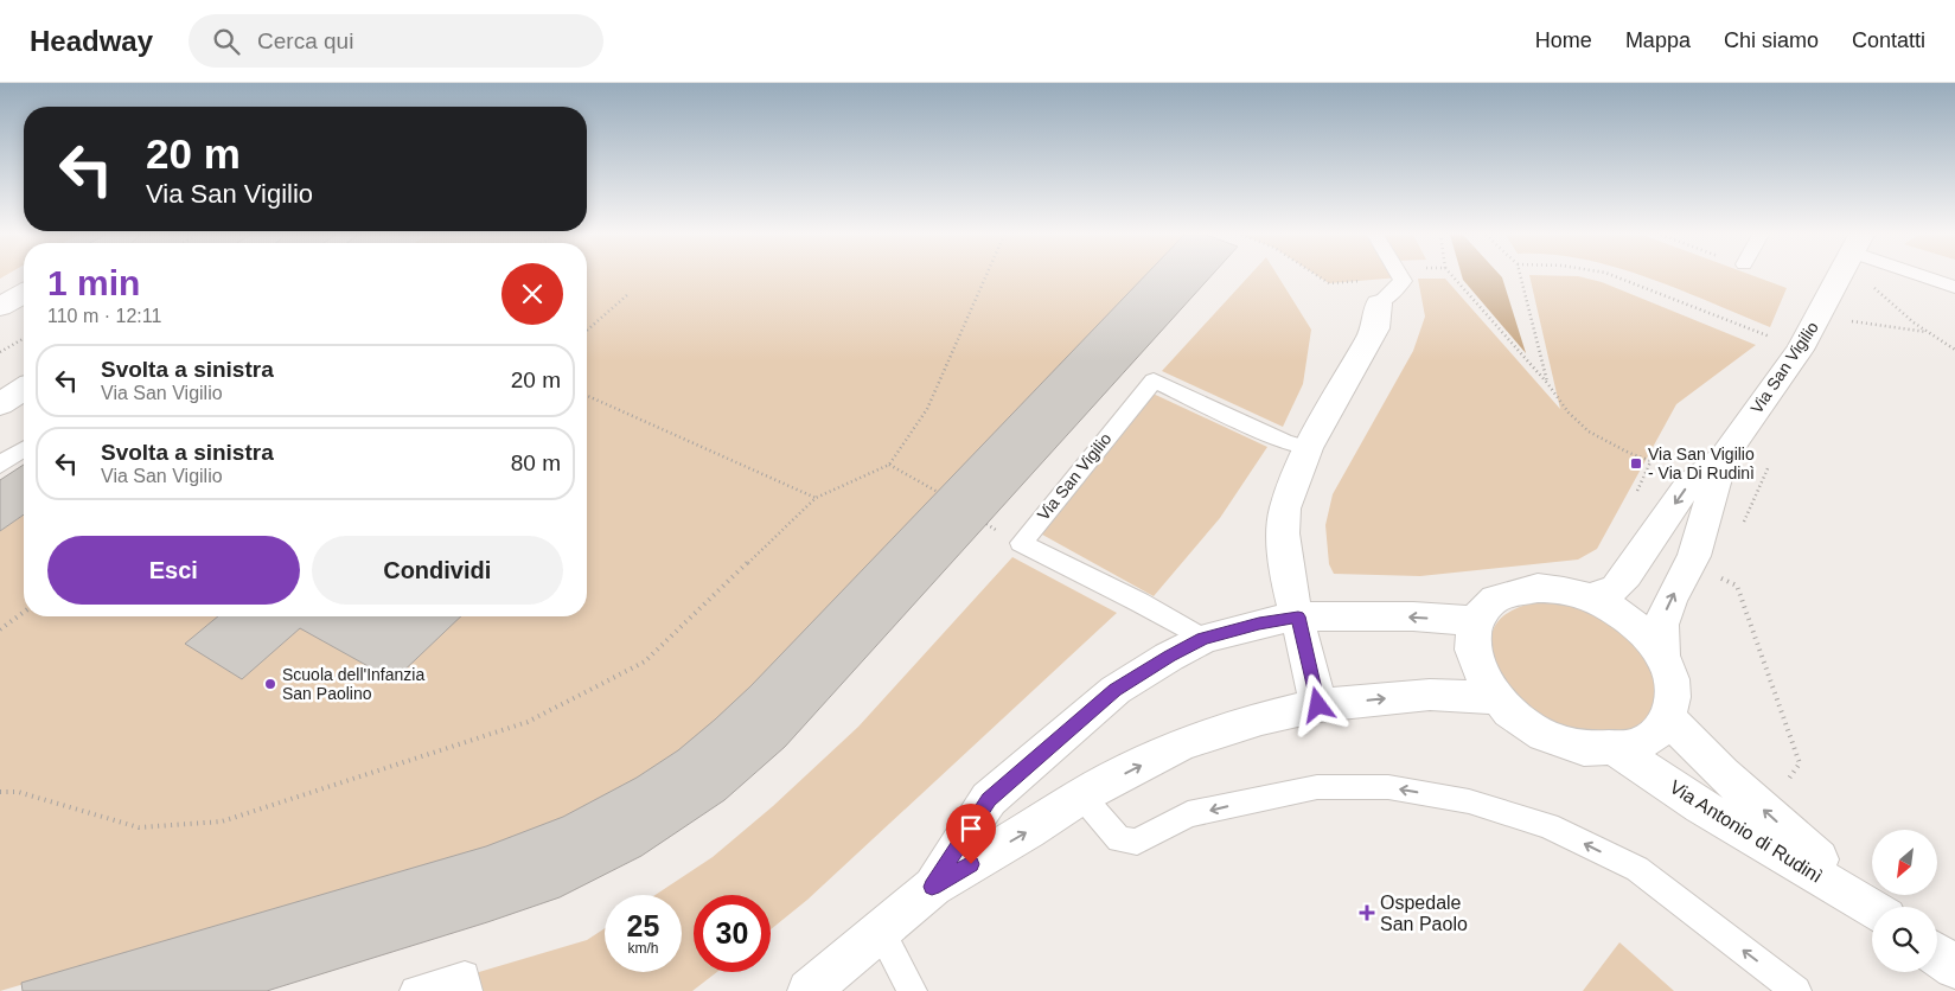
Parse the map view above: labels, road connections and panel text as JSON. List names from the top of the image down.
{
  "streets": {
    "street": ["Via San Vigilio", "Via Antonio di Rudinì"]
  },
  "crossings": [
    ["Via San Vigilio", "Via Antonio di Rudinì"]
  ],
  "places": {
    "transit": ["Via San Vigilio - Via Di Rudinì"],
    "other": ["Scuola dell'Infanzia San Paolino"],
    "health": ["Ospedale San Paolo"]
  },
  "north": "bottom left",
  "page": {
    "header": "Headway",
    "search": "Cerca qui",
    "nav": [
      "Home",
      "Mappa",
      "Chi siamo",
      "Contatti"
    ],
    "turn": ["20 m", "Via San Vigilio"],
    "heading": ["1 min", "110 m · 12:11"],
    "list": [
      {
        "name": "Svolta a sinistra",
        "note": "Via San Vigilio",
        "value": "20 m"
      },
      {
        "name": "Svolta a sinistra",
        "note": "Via San Vigilio",
        "value": "80 m"
      }
    ],
    "buttons": ["Esci", "Condividi"],
    "speed": "25 km/h",
    "limit": "30"
  }
}
